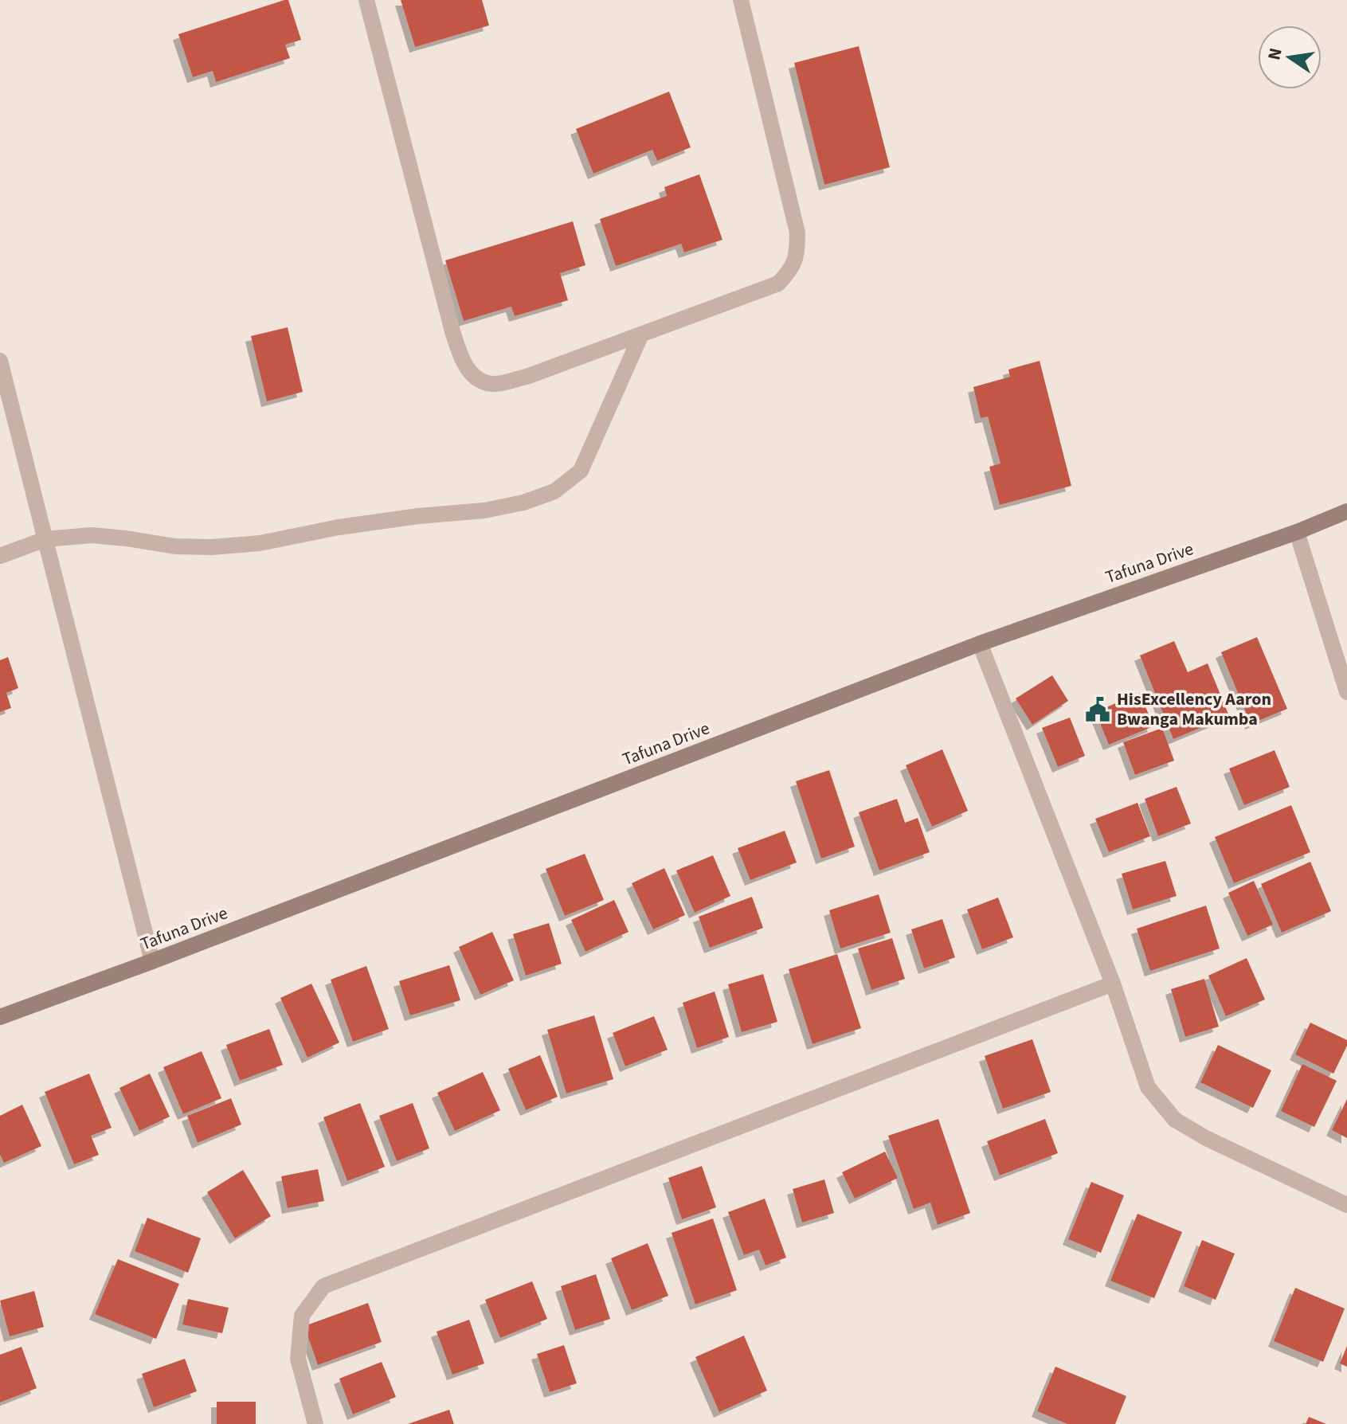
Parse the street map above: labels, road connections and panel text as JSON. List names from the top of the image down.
{
  "streets": {
    "main road": ["Tafuna Drive"]
  },
  "places": {
    "public building": ["HisExcellency Aaron Bwanga Makumba"]
  },
  "north": "left"
}
